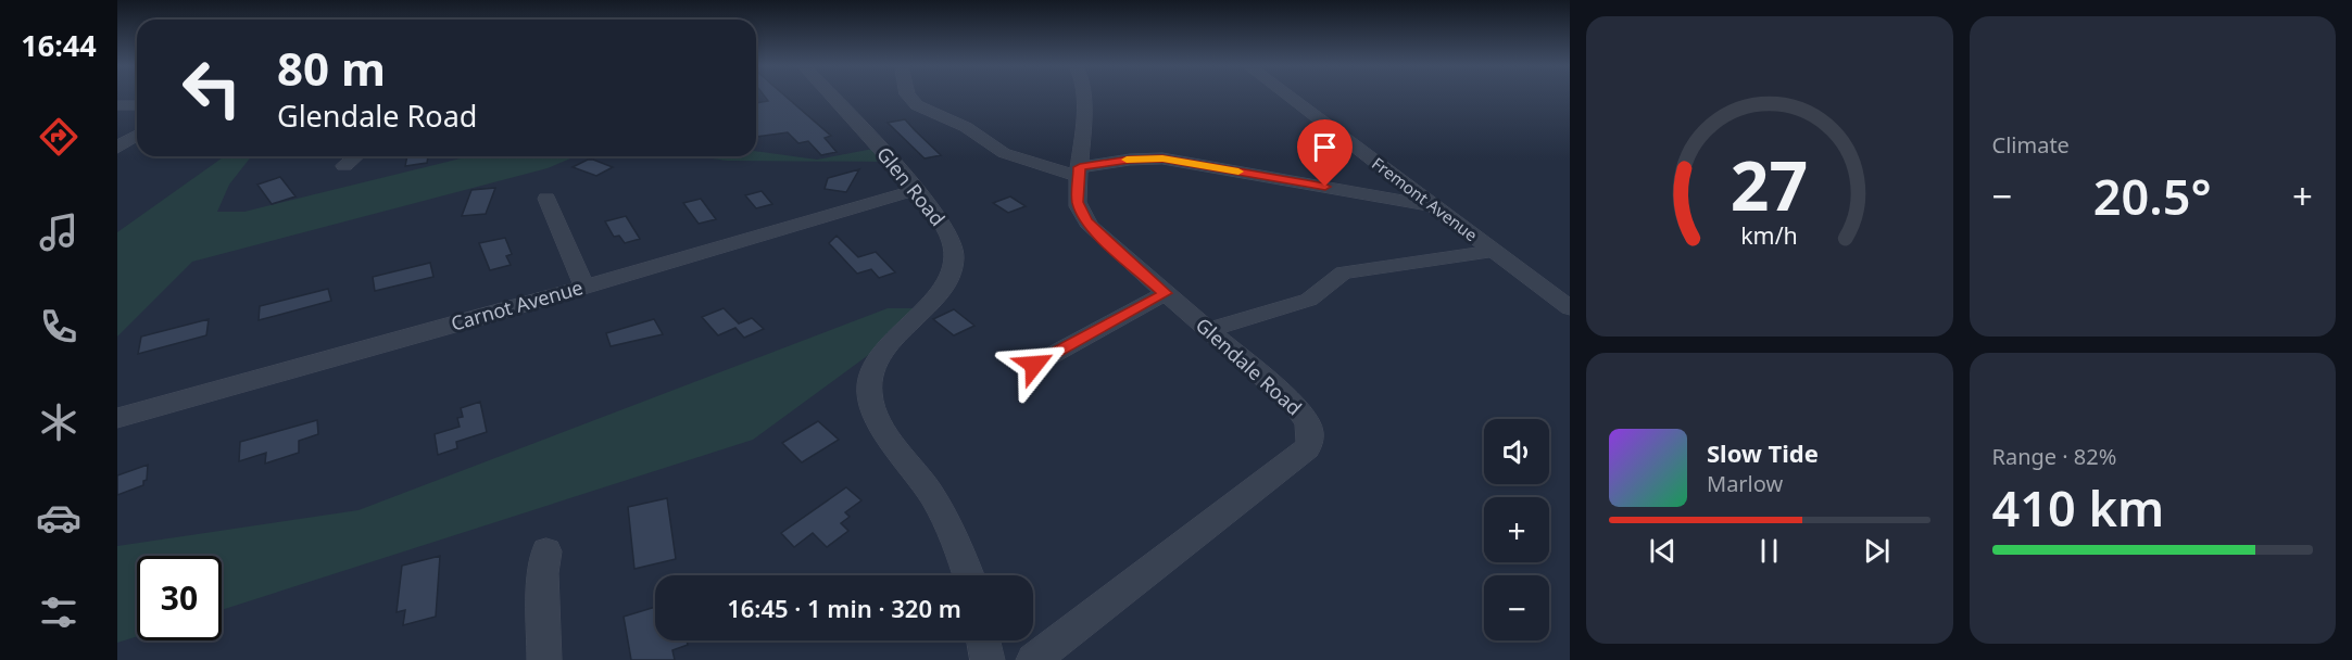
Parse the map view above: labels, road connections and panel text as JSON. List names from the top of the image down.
{
  "streets": {
    "street": [
      "Glen Road",
      "Fremont Avenue",
      "Carnot Avenue",
      "Glendale Road"
    ]
  },
  "crossings": [
    ["Glen Road", "Carnot Avenue"]
  ],
  "page": {
    "tabs": "16:44",
    "tile": [
      "Climate",
      ["Range · 82%", "410 km"]
    ],
    "turn": ["80 m", "Glendale Road"],
    "heat": ["−", "20.5°", "+"],
    "map_buttons": ["+", "−"],
    "song": ["Slow Tide", "Marlow"],
    "limit": "30",
    "trip": "16:45 · 1 min · 320 m",
    "gauge": ["27", "km/h"]
  }
}
